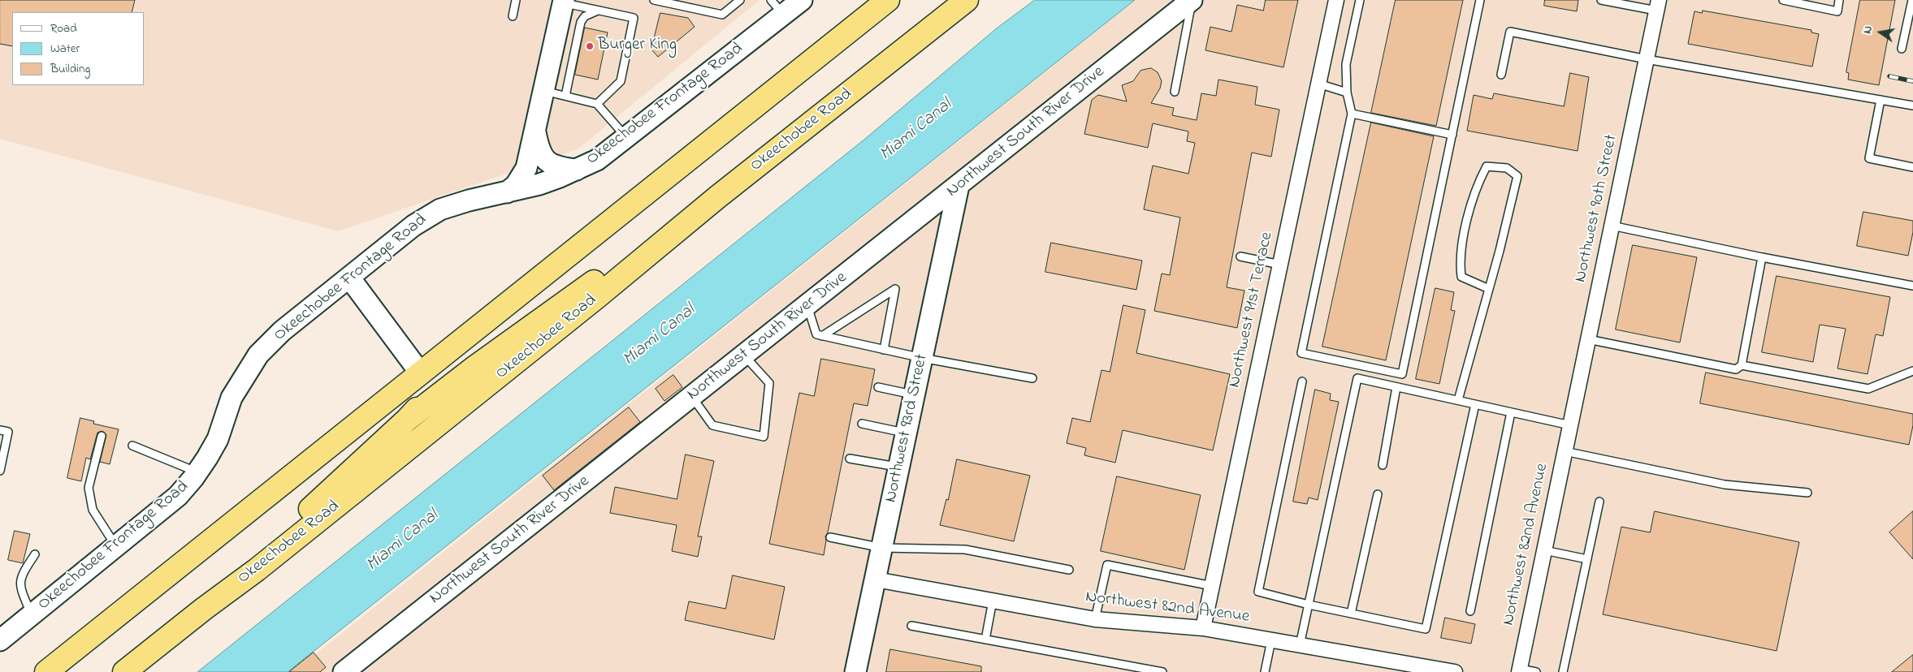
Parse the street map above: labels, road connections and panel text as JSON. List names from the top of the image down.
{
  "streets": {
    "highway": ["Okeechobee Road"],
    "street": [
      "Okeechobee Frontage Road",
      "Northwest South River Drive",
      "Northwest 90th Street",
      "Northwest 91st Terrace",
      "Northwest 93rd Street",
      "Northwest 82nd Avenue"
    ]
  },
  "crossings": [
    ["Northwest South River Drive", "Northwest 93rd Street"],
    ["Northwest 90th Street", "Northwest 82nd Avenue"],
    ["Northwest 91st Terrace", "Northwest 82nd Avenue"],
    ["Northwest 93rd Street", "Northwest 82nd Avenue"]
  ],
  "water": ["Miami Canal"],
  "places": ["Burger King"],
  "legend": ["Road", "Water", "Building"],
  "north": "left"
}
